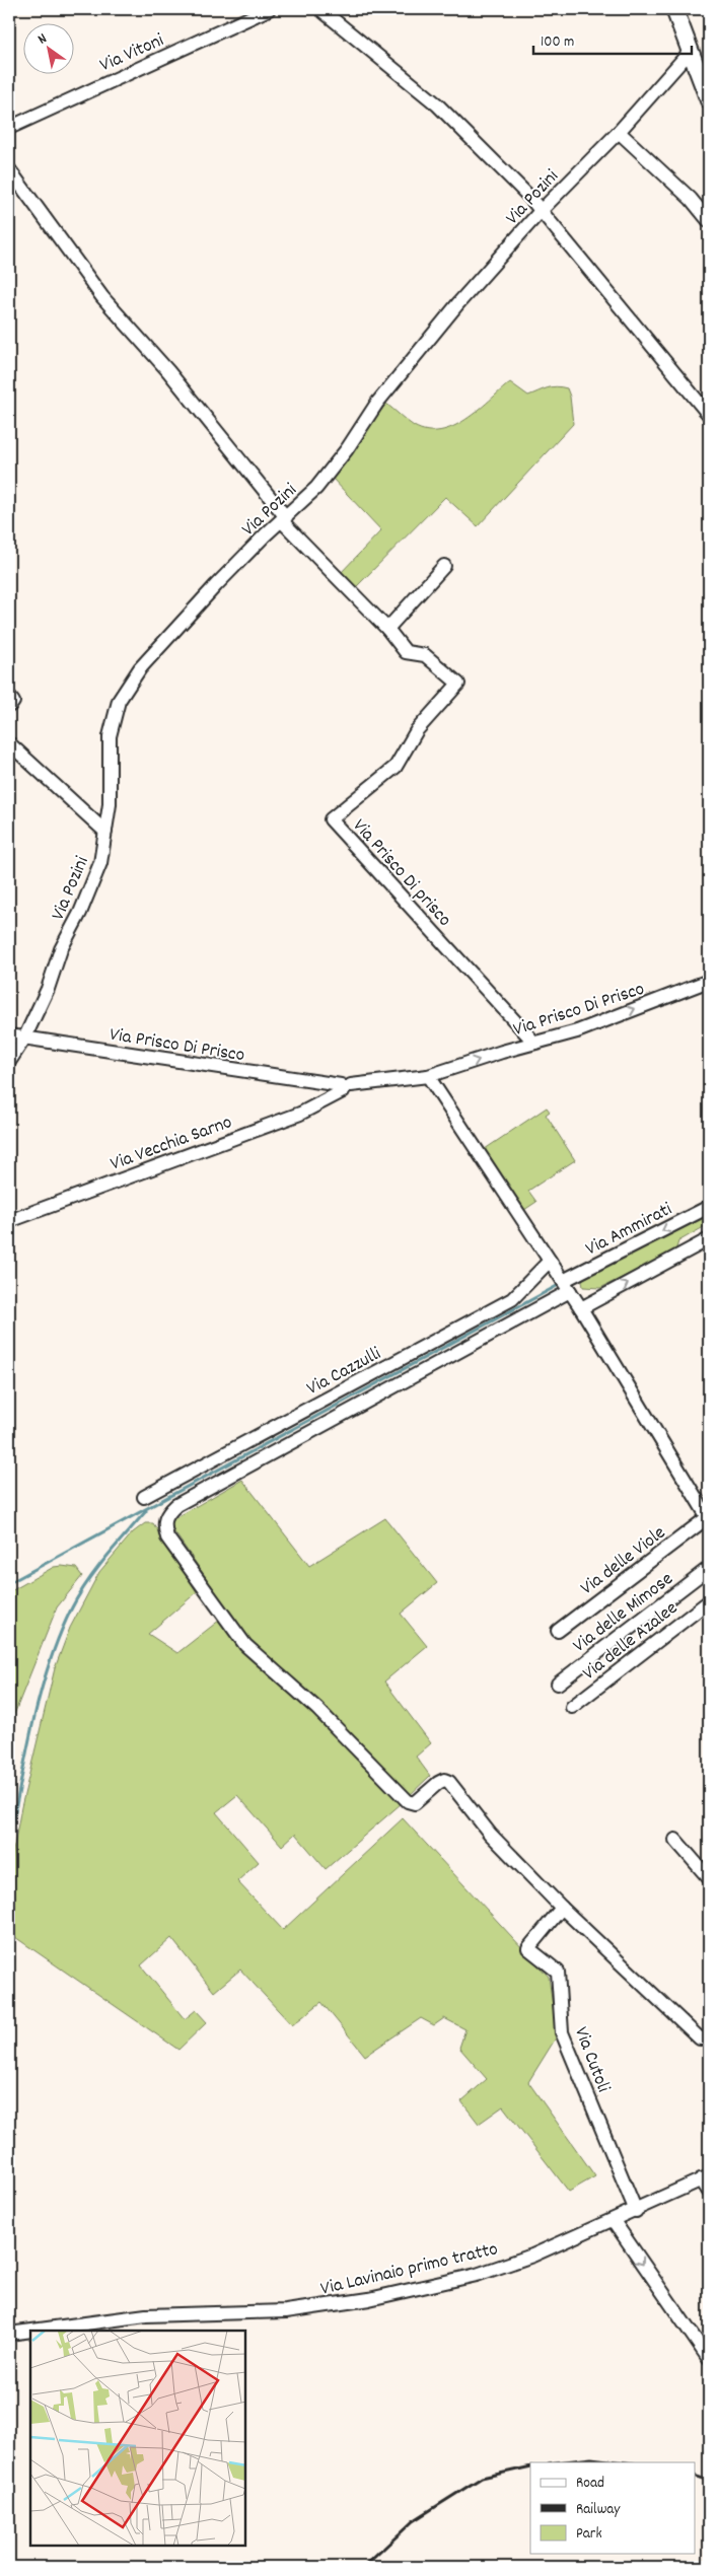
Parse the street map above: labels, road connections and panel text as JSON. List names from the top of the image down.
{
  "streets": {
    "street": [
      "Via Vitoni",
      "Via Pozini",
      "Via Prisco Di prisco",
      "Via Prisco Di Prisco",
      "Via Vecchia Sarno",
      "Via Ammirati",
      "Via Cazzulli",
      "Via delle Viole",
      "Via delle Mimose",
      "Via delle Azalee",
      "Via Cutoli",
      "Via Lavinaio primo tratto"
    ]
  },
  "crossings": [
    ["Via Pozini", "Via Prisco Di Prisco"],
    ["Via Prisco Di prisco", "Via Prisco Di Prisco"],
    ["Via Prisco Di Prisco", "Via Vecchia Sarno"],
    ["Via Ammirati", "Via Cutoli"],
    ["Via Cutoli", "Via Lavinaio primo tratto"]
  ],
  "one_way": ["Via Prisco Di Prisco"],
  "legend": ["Road", "Railway", "Park"],
  "scale_bar": "100 m",
  "north": "top left"
}
